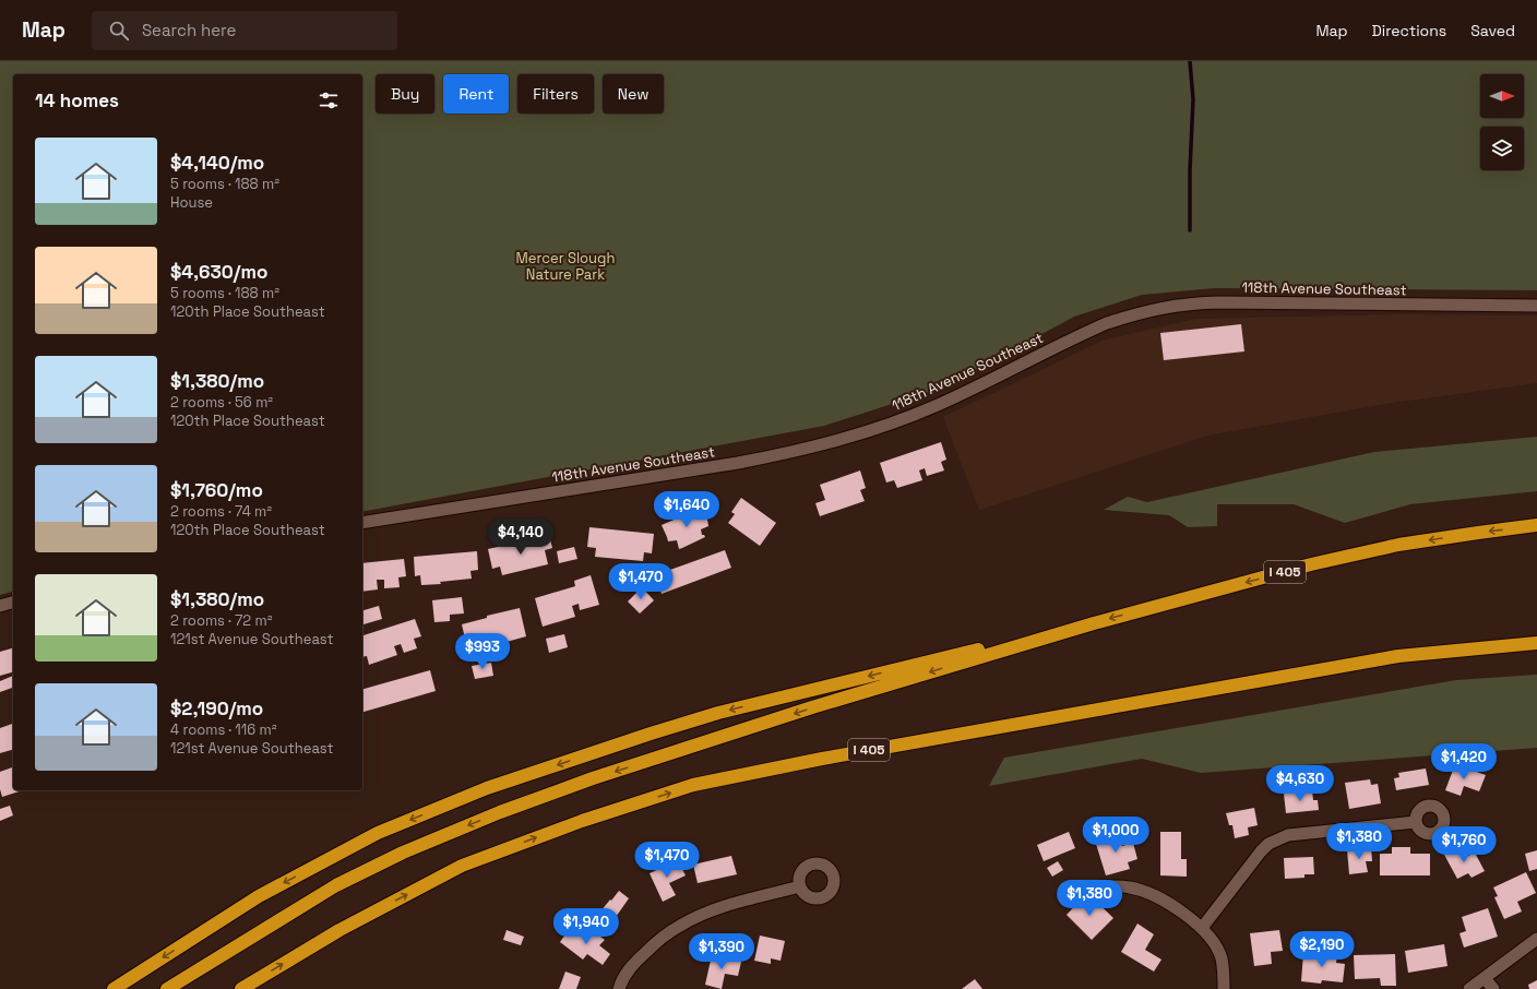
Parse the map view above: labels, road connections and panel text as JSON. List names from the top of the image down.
{
  "streets": {
    "highway": ["I 405"],
    "street": ["118th Avenue Southeast"]
  },
  "parks": ["Mercer Slough Nature Park"],
  "north": "right",
  "page": {
    "header": "Map",
    "search": "Search here",
    "nav": ["Map", "Directions", "Saved"],
    "chip": [
      "Buy",
      "Rent",
      "Filters",
      "New"
    ],
    "heading": "14 homes",
    "list": [
      {
        "name": "$4,140/mo",
        "note": "5 rooms · 188 m² · House"
      },
      {
        "name": "$4,630/mo",
        "note": "5 rooms · 188 m² · 120th Place Southeast"
      },
      {
        "name": "$1,380/mo",
        "note": "2 rooms · 56 m² · 120th Place Southeast"
      },
      {
        "name": "$1,760/mo",
        "note": "2 rooms · 74 m² · 120th Place Southeast"
      },
      {
        "name": "$1,380/mo",
        "note": "2 rooms · 72 m² · 121st Avenue Southeast"
      },
      {
        "name": "$2,190/mo",
        "note": "4 rooms · 116 m² · 121st Avenue Southeast"
      }
    ],
    "price": [
      "$1,640",
      "$4,140",
      "$1,470",
      "$993",
      "$1,420",
      "$4,630",
      "$1,000",
      "$1,380",
      "$1,760",
      "$1,470",
      "$1,380",
      "$1,940",
      "$2,190",
      "$1,390"
    ]
  }
}
